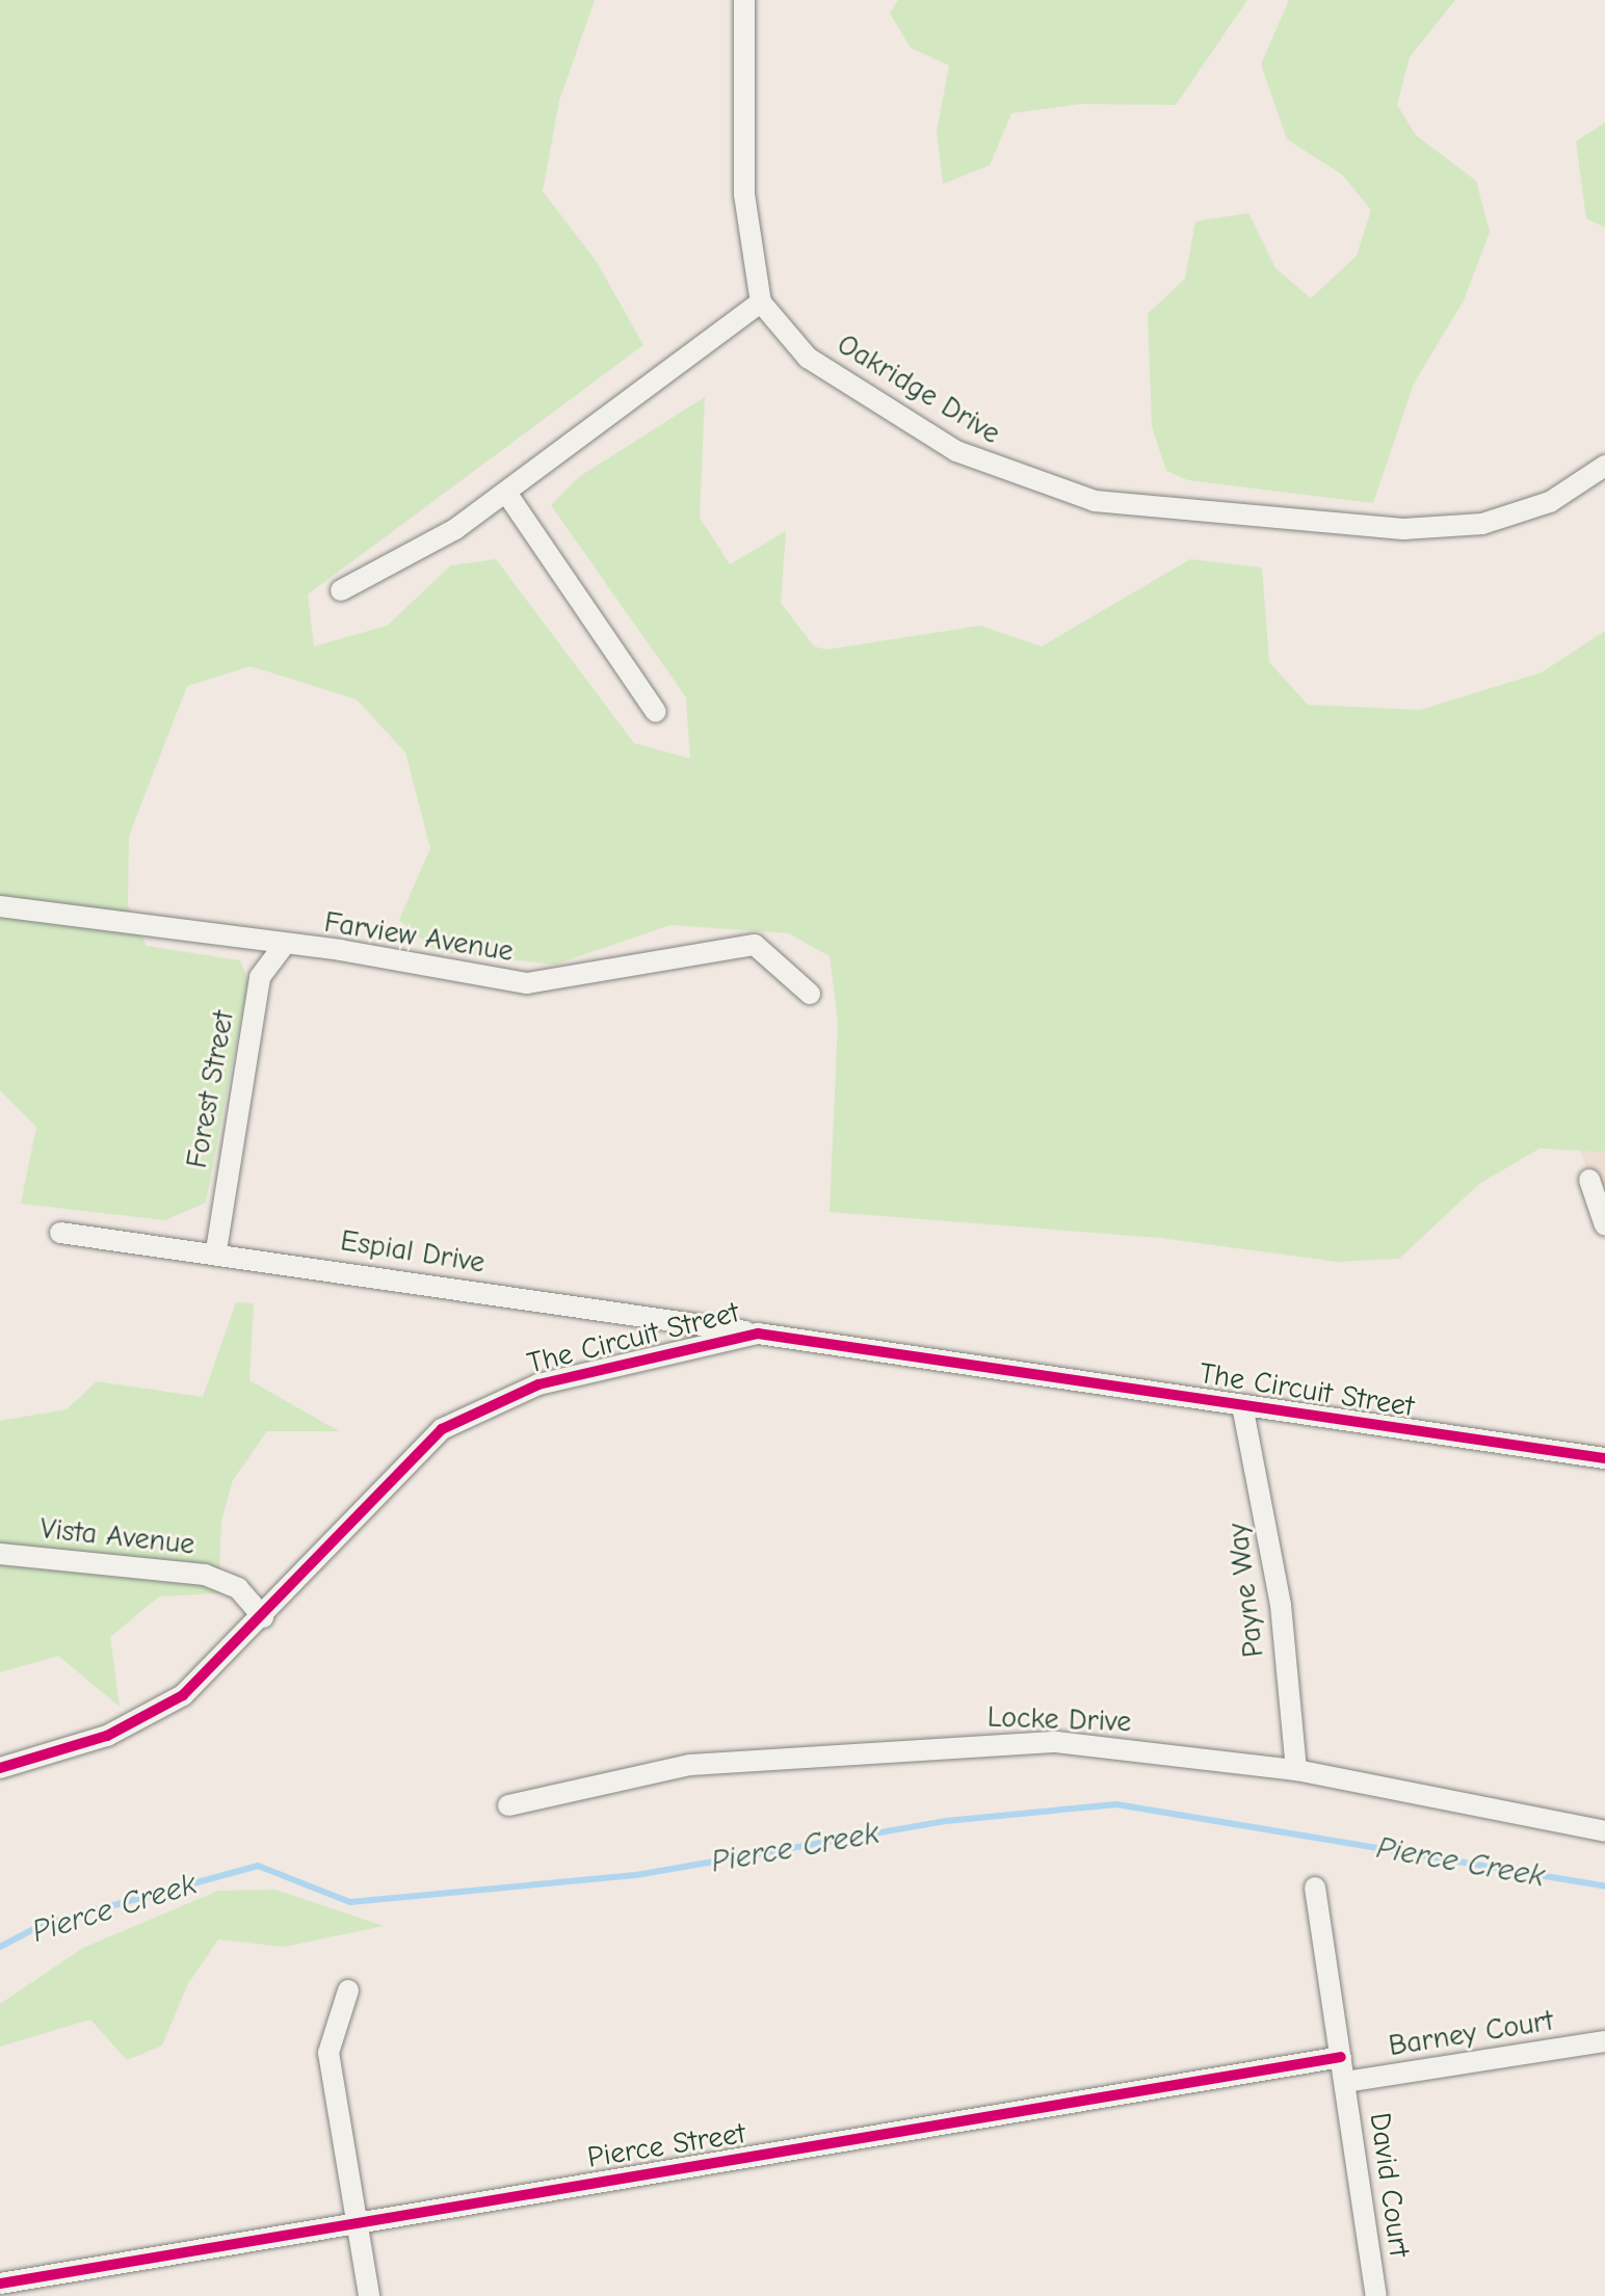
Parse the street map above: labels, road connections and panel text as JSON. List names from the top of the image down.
{
  "streets": {
    "street": [
      "Oakridge Drive",
      "Farview Avenue",
      "Forest Street",
      "Espial Drive",
      "The Circuit Street",
      "Vista Avenue",
      "Payne Way",
      "Locke Drive",
      "Barney Court",
      "Pierce Street",
      "David Court"
    ]
  },
  "crossings": [
    ["Farview Avenue", "Forest Street"],
    ["Forest Street", "Espial Drive"],
    ["Espial Drive", "The Circuit Street"],
    ["The Circuit Street", "Vista Avenue"],
    ["The Circuit Street", "Payne Way"],
    ["Payne Way", "Locke Drive"],
    ["Barney Court", "David Court"]
  ],
  "water": ["Pierce Creek"]
}
